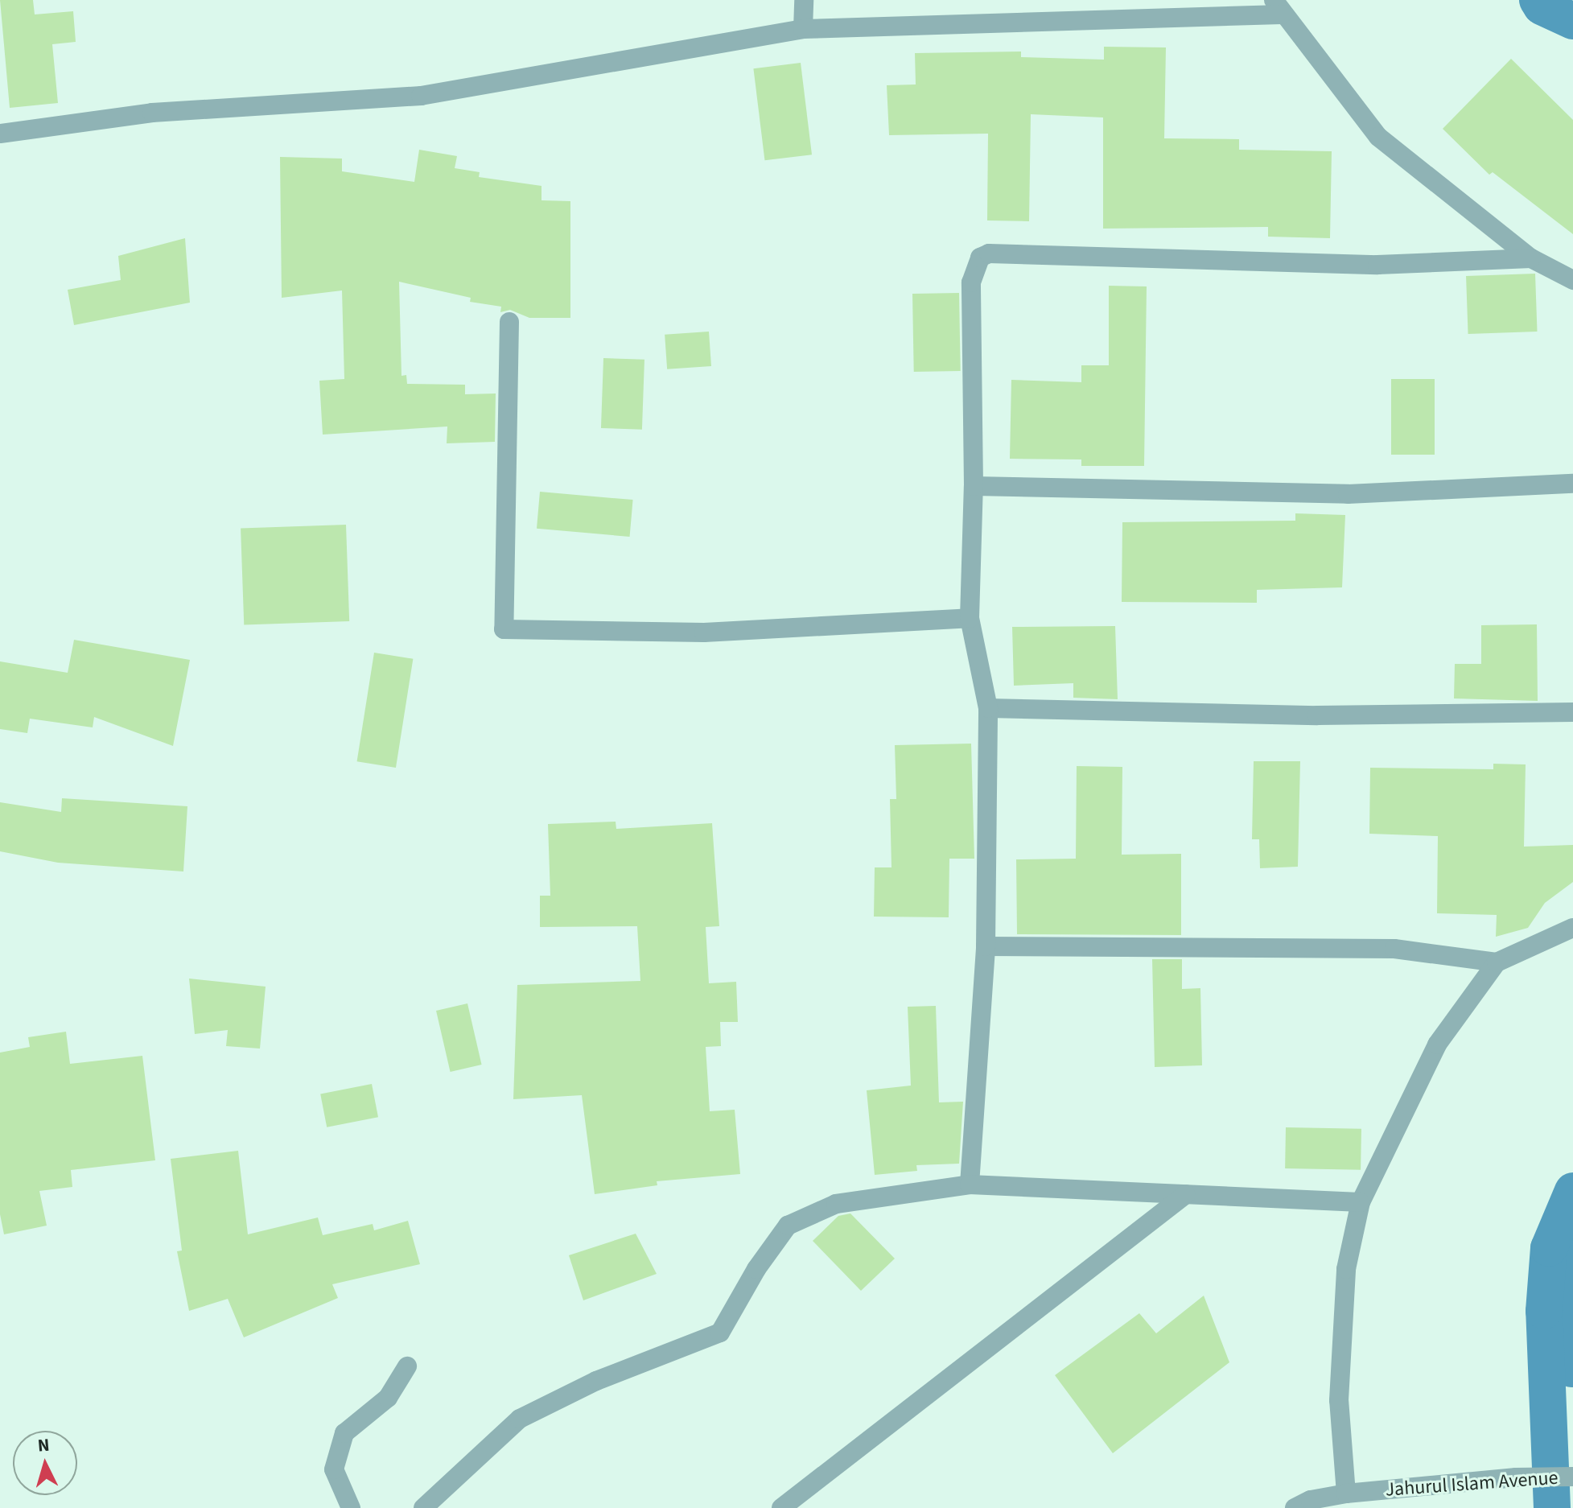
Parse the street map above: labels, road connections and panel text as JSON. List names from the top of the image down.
{
  "streets": {
    "street": ["Jahurul Islam Avenue"]
  },
  "north": "top"
}
